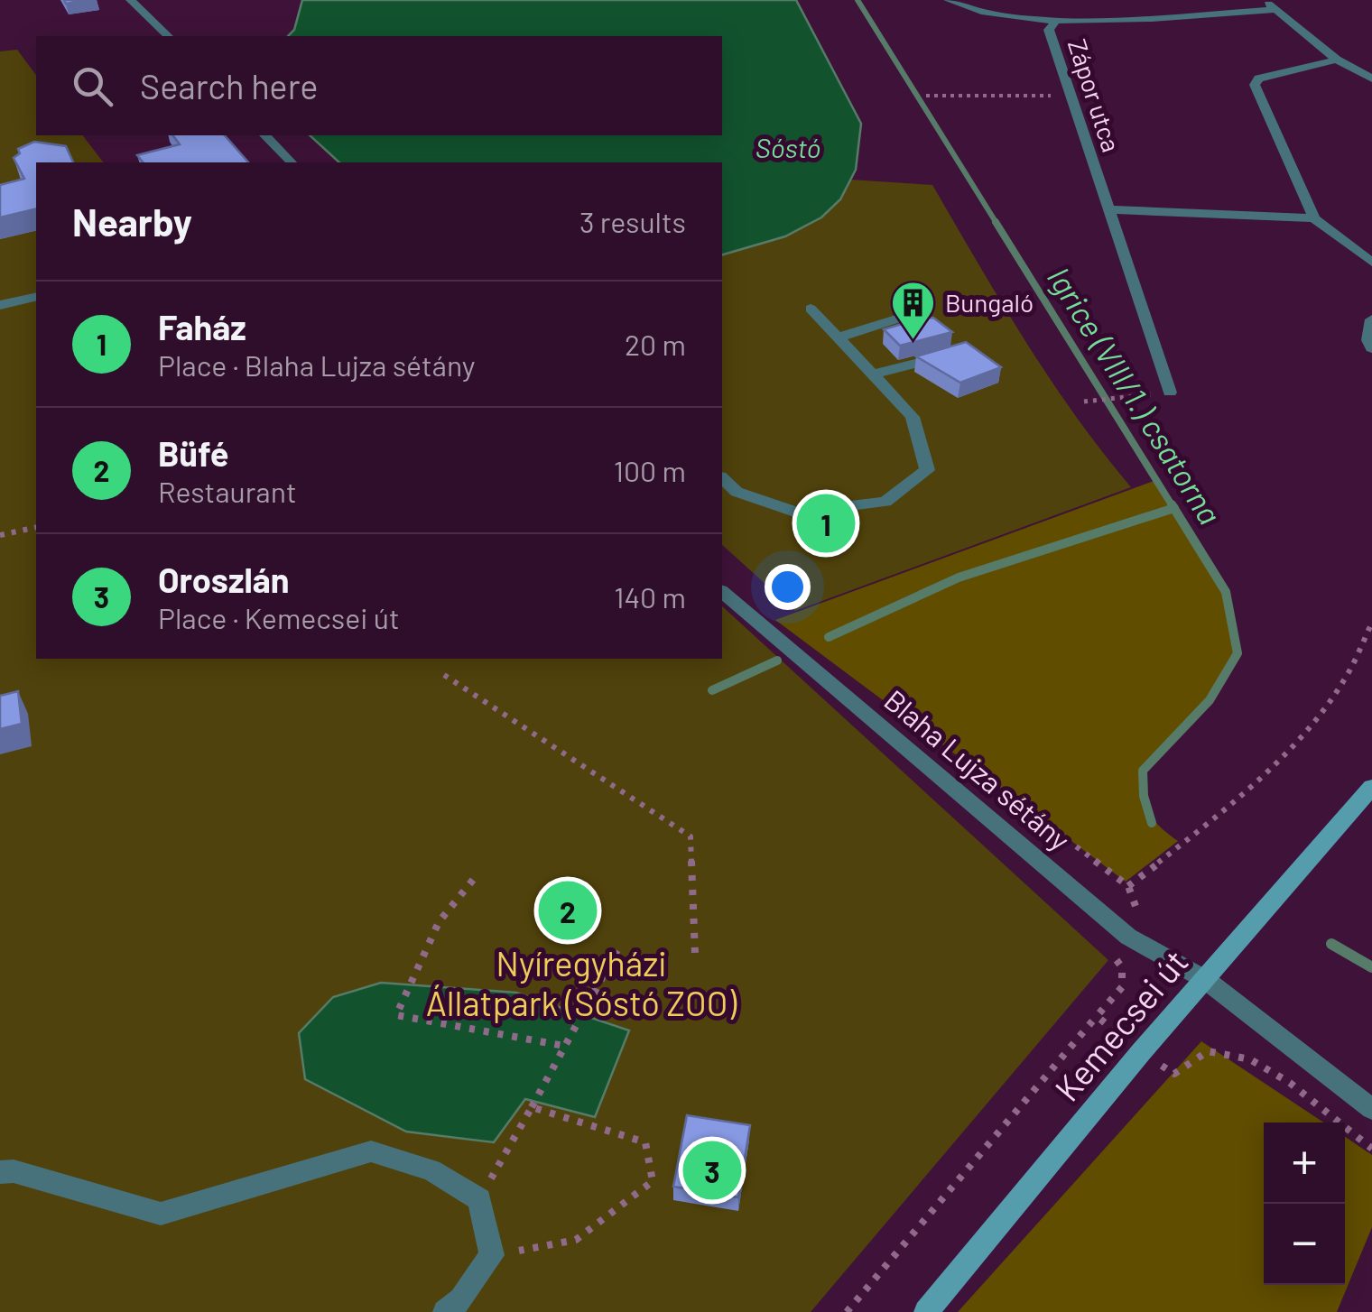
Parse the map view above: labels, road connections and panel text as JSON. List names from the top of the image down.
{
  "streets": {
    "main road": ["Kemecsei út"],
    "street": ["Zápor utca", "Blaha Lujza sétány"]
  },
  "crossings": [
    ["Blaha Lujza sétány", "Kemecsei út"]
  ],
  "water": ["Sóstó", "Igrice (VIII/1.) csatorna"],
  "parks": ["Nyíregyházi Állatpark (Sóstó ZOO)"],
  "places": {
    "building": ["Bungaló"]
  },
  "page": {
    "search": "Search here",
    "heading": ["Nearby", "3 results"],
    "list": [
      {
        "mark": "1",
        "name": "Faház",
        "note": "Place · Blaha Lujza sétány",
        "value": "20 m"
      },
      {
        "mark": "2",
        "name": "Büfé",
        "note": "Restaurant",
        "value": "100 m"
      },
      {
        "mark": "3",
        "name": "Oroszlán",
        "note": "Place · Kemecsei út",
        "value": "140 m"
      }
    ],
    "pins": ["1", "2", "3"],
    "map_buttons": ["+", "−"]
  }
}
